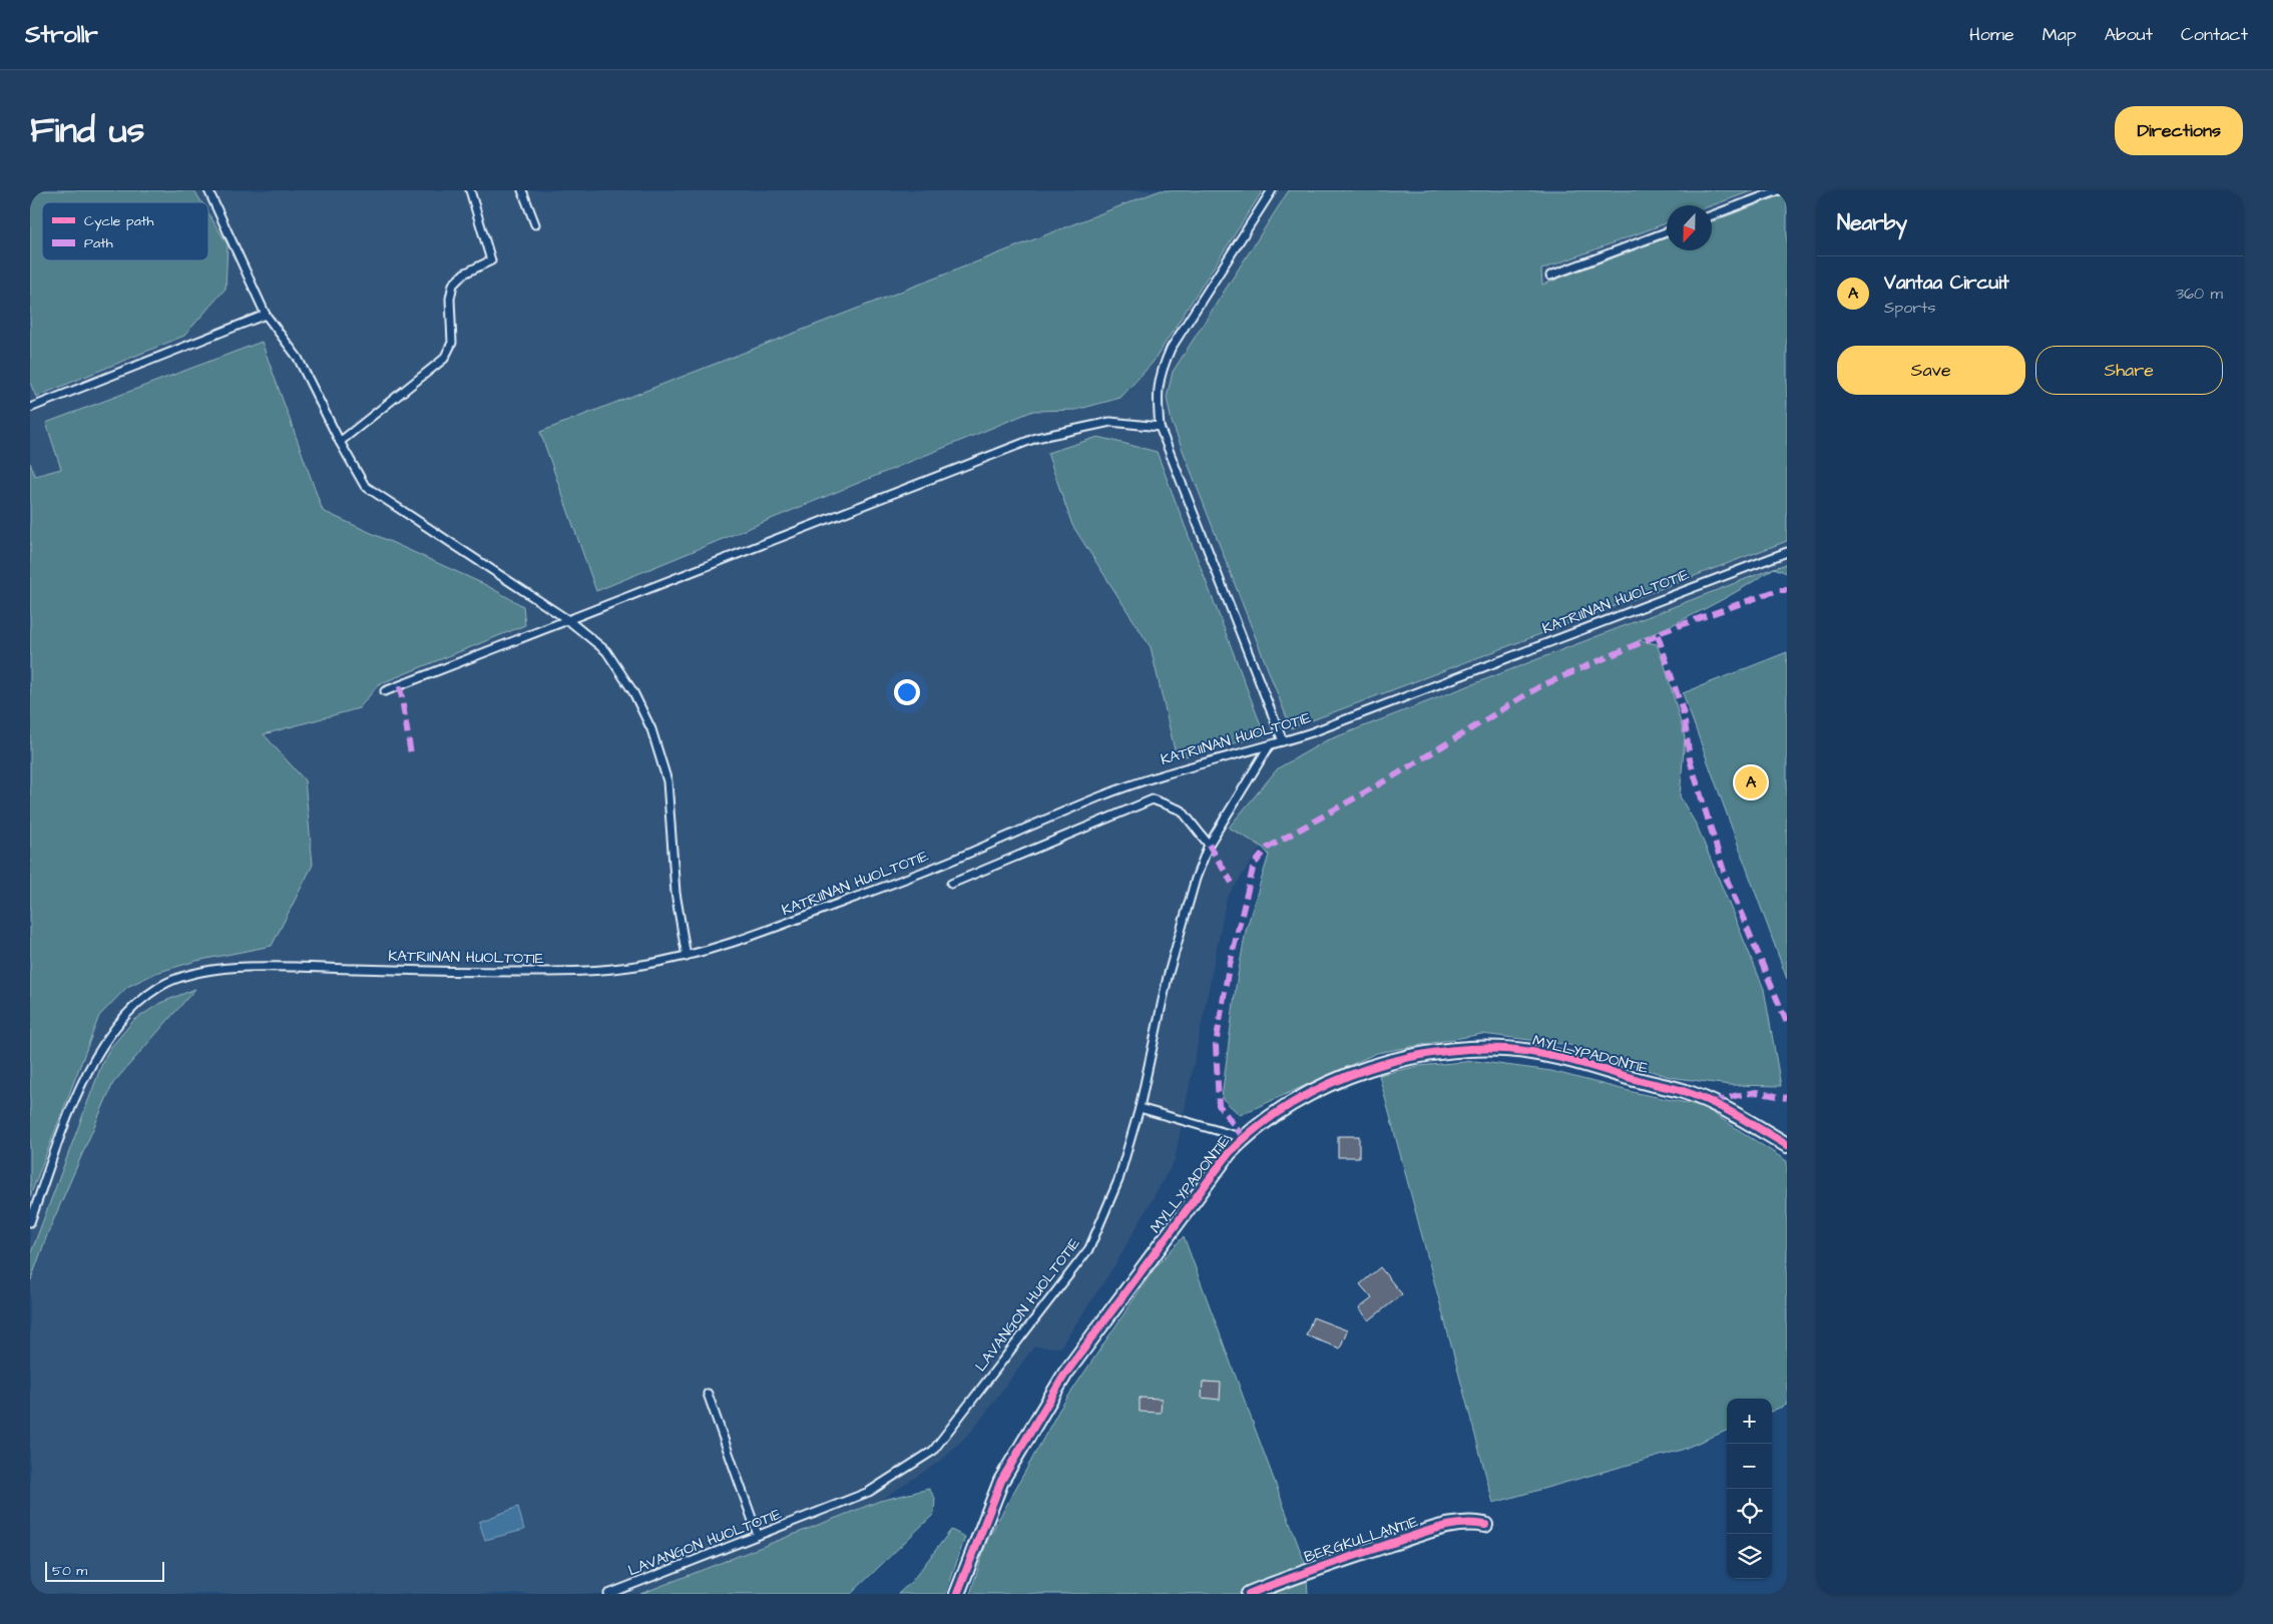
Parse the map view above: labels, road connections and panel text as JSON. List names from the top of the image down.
{
  "streets": {
    "street": ["MYLLYPADONTIE", "BERGKULLANTIE"],
    "lane": ["KATRIINAN HUOLTOTIE", "LAVANGON HUOLTOTIE"]
  },
  "crossings": [
    ["KATRIINAN HUOLTOTIE", "LAVANGON HUOLTOTIE"]
  ],
  "legend": ["Cycle path", "Path"],
  "scale_bar": "50 m",
  "north": "bottom",
  "page": {
    "header": "Strollr",
    "nav": [
      "Home",
      "Map",
      "About",
      "Contact"
    ],
    "title": "Find us",
    "buttons": [
      "Directions",
      ["Save", "Share"]
    ],
    "heading": "Nearby",
    "list": [
      {
        "mark": "A",
        "name": "Vantaa Circuit",
        "note": "Sports",
        "value": "360 m"
      }
    ],
    "pins": "A",
    "map_buttons": ["+", "−"],
    "scale": "50 m"
  }
}
